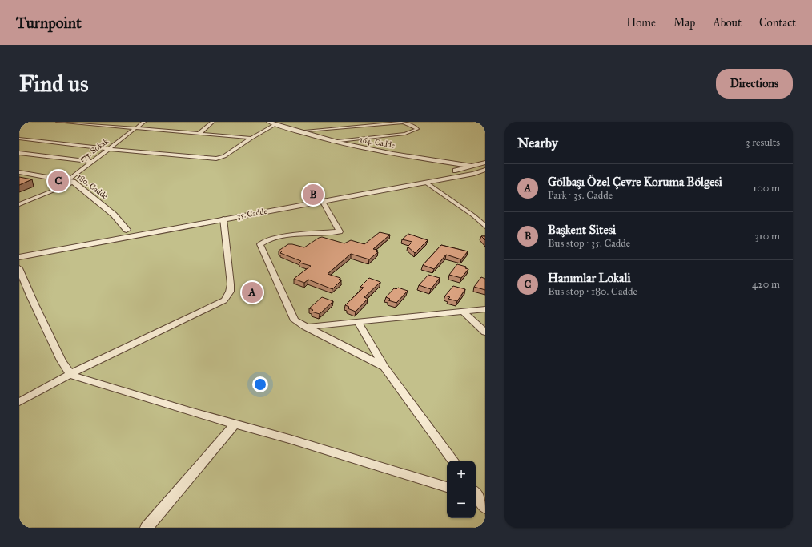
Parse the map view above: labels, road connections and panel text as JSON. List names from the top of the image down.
{
  "streets": {
    "street": [
      "164. Cadde",
      "175. Sokak",
      "180. Cadde",
      "35. Cadde"
    ]
  },
  "crossings": [
    ["164. Cadde", "35. Cadde"],
    ["175. Sokak", "180. Cadde"],
    ["180. Cadde", "35. Cadde"]
  ],
  "page": {
    "header": "Turnpoint",
    "nav": [
      "Home",
      "Map",
      "About",
      "Contact"
    ],
    "buttons": "Directions",
    "title": "Find us",
    "heading": ["Nearby", "3 results"],
    "list": [
      {
        "mark": "A",
        "name": "Gölbaşı Özel Çevre Koruma Bölgesi",
        "note": "Park · 35. Cadde",
        "value": "100 m"
      },
      {
        "mark": "B",
        "name": "Başkent Sitesi",
        "note": "Bus stop · 35. Cadde",
        "value": "310 m"
      },
      {
        "mark": "C",
        "name": "Hanımlar Lokali",
        "note": "Bus stop · 180. Cadde",
        "value": "420 m"
      }
    ],
    "pins": ["C", "B", "A"],
    "map_buttons": ["+", "−"]
  }
}
